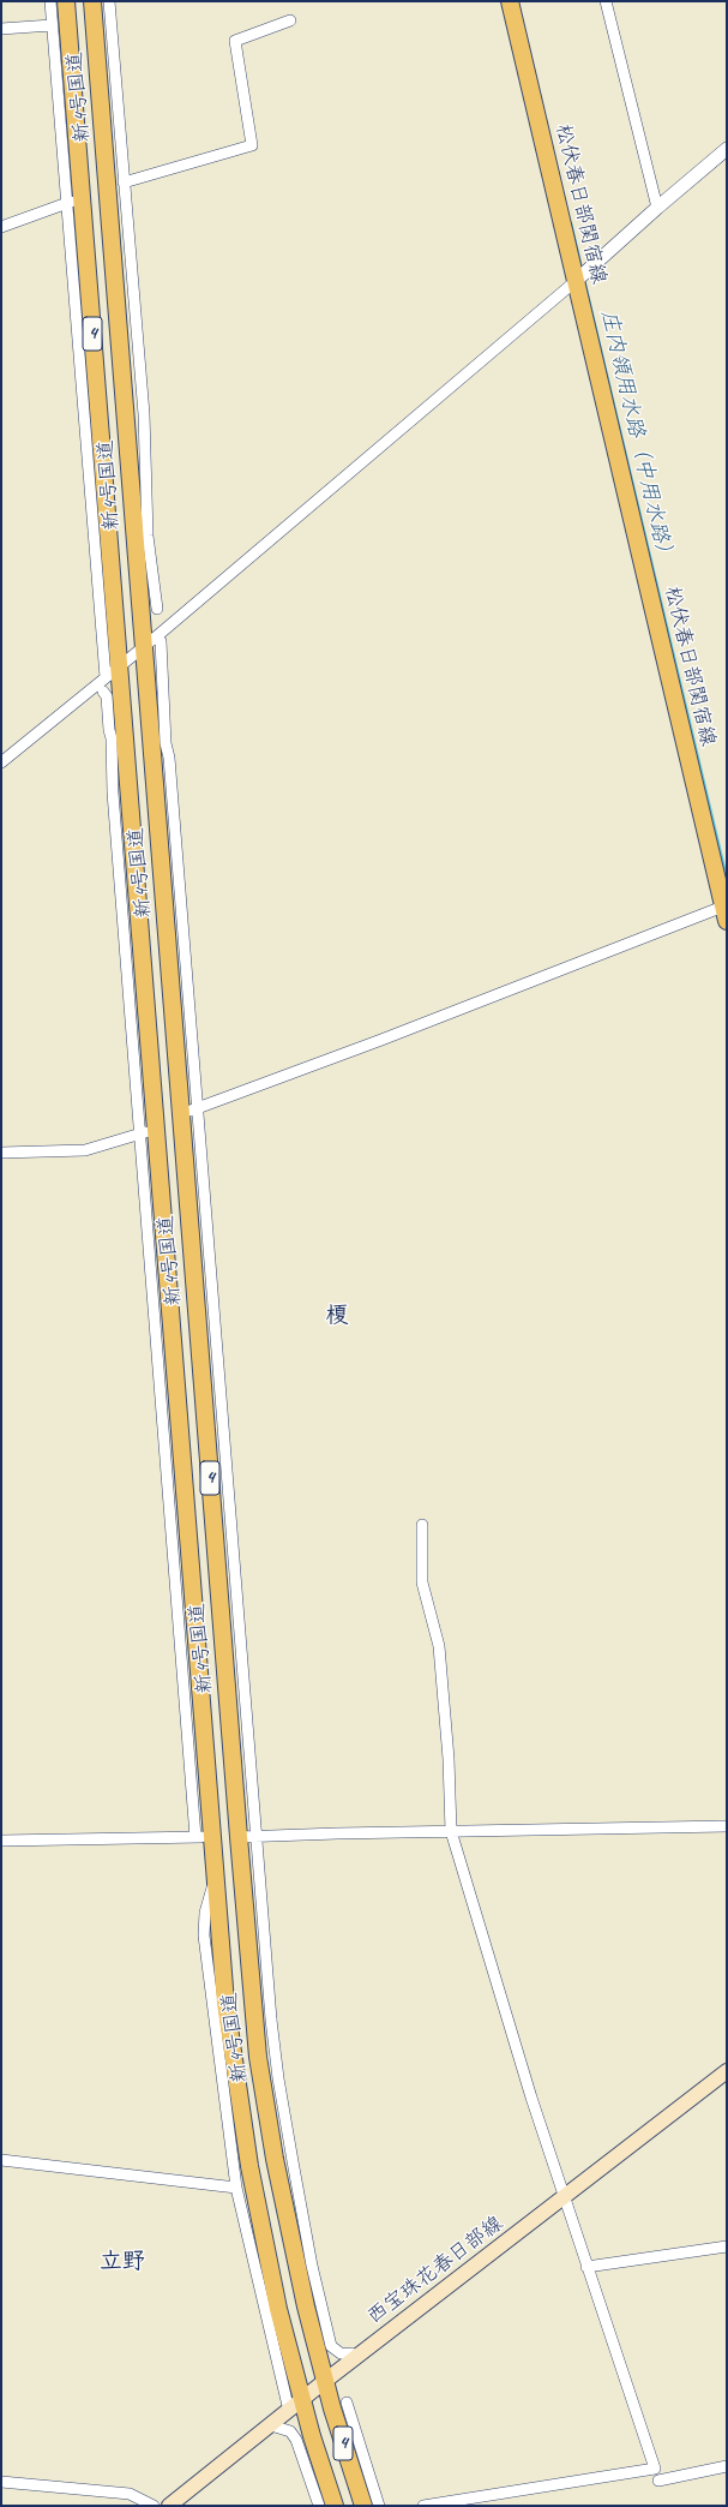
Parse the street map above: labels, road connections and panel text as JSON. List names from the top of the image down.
{
  "streets": {
    "main road": [
      "新4号国道",
      "松伏春日部関宿線",
      "4",
      "西宝珠花春日部線"
    ]
  },
  "crossings": [
    ["新4号国道", "西宝珠花春日部線"]
  ],
  "districts": ["榎", "立野"],
  "water": ["庄内領用水路（中用水路）"]
}
